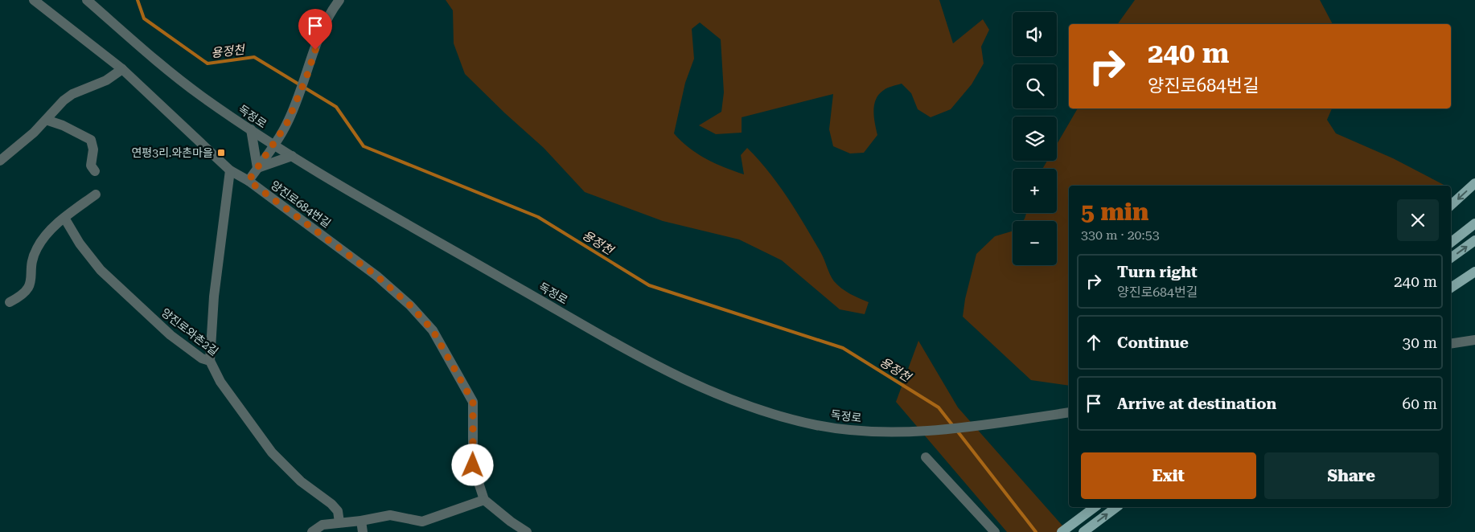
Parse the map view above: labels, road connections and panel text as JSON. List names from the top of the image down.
{
  "streets": {
    "street": ["독정로", "양진로684번길", "양진로와촌2길"]
  },
  "water": ["용정천"],
  "places": {
    "transit": ["연평3리.와촌마을"]
  },
  "page": {
    "map_buttons": ["+", "−"],
    "turn": ["240 m", "양진로684번길"],
    "heading": ["5 min", "330 m · 20:53"],
    "list": [
      {
        "name": "Turn right",
        "note": "양진로684번길",
        "value": "240 m"
      },
      {
        "name": "Continue",
        "value": "30 m"
      },
      {
        "name": "Arrive at destination",
        "value": "60 m"
      }
    ],
    "buttons": ["Exit", "Share"]
  }
}
